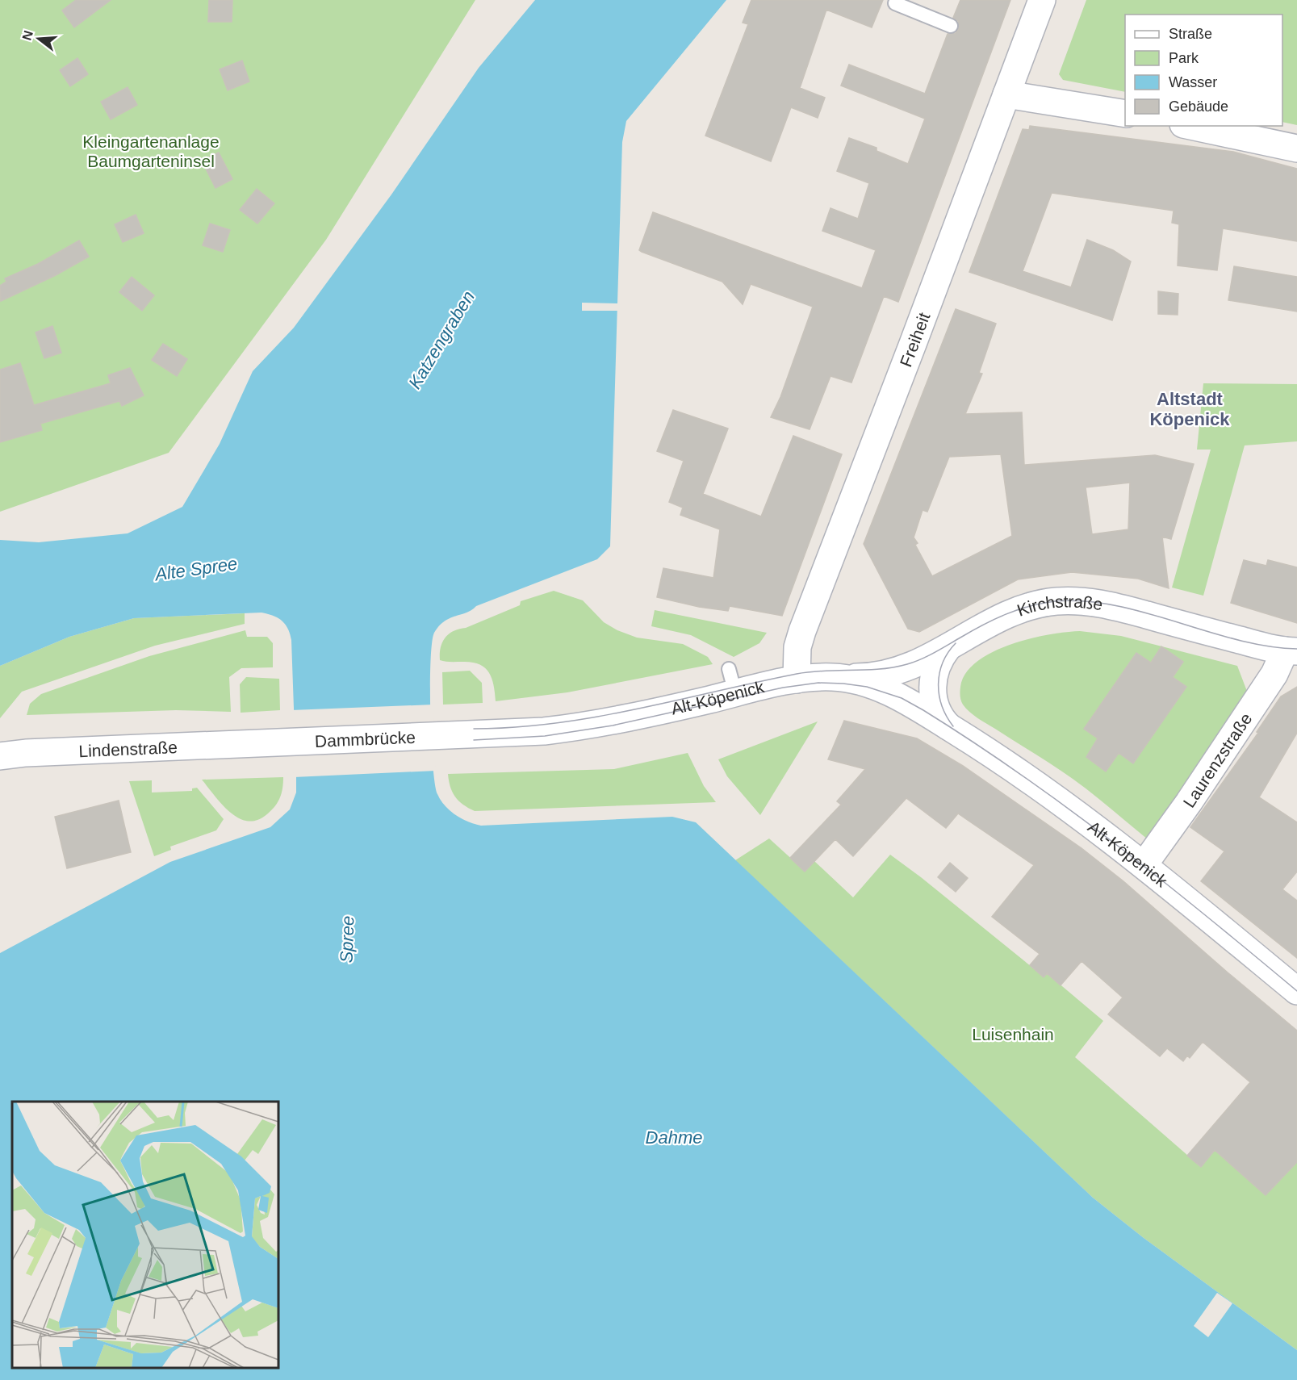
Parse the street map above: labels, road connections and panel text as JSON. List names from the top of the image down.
{
  "streets": {
    "street": [
      "Freiheit",
      "Kirchstraße",
      "Alt-Köpenick",
      "Dammbrücke",
      "Lindenstraße",
      "Laurenzstraße"
    ]
  },
  "crossings": [
    ["Freiheit", "Alt-Köpenick"],
    ["Kirchstraße", "Alt-Köpenick"],
    ["Kirchstraße", "Laurenzstraße"],
    ["Alt-Köpenick", "Dammbrücke"],
    ["Alt-Köpenick", "Laurenzstraße"],
    ["Dammbrücke", "Lindenstraße"]
  ],
  "districts": ["Altstadt Köpenick"],
  "water": [
    "Katzengraben",
    "Alte Spree",
    "Spree",
    "Dahme"
  ],
  "parks": ["Kleingartenanlage Baumgarteninsel", "Luisenhain"],
  "legend": [
    "Straße",
    "Park",
    "Wasser",
    "Gebäude"
  ],
  "north": "left"
}
